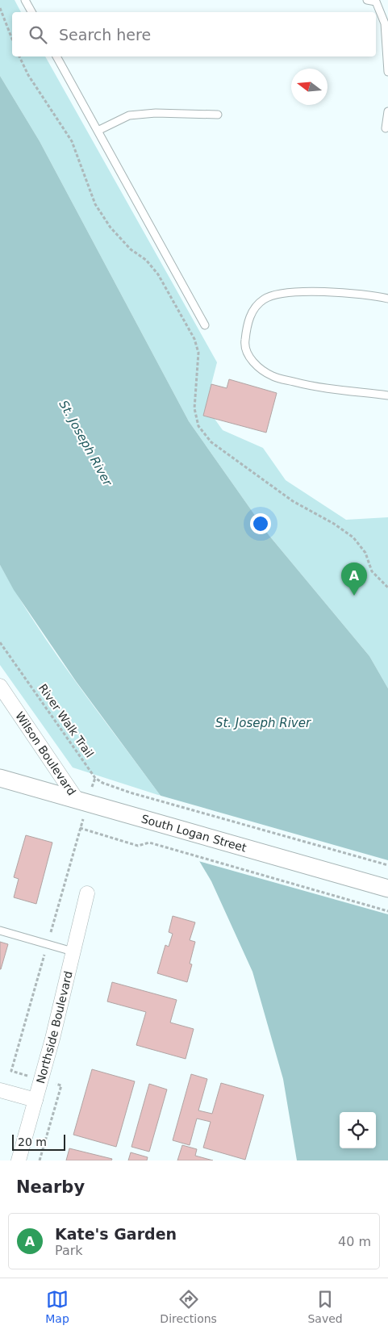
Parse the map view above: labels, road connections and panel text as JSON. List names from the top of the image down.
{
  "streets": {
    "street": ["Wilson Boulevard", "South Logan Street", "Northside Boulevard"],
    "path": ["River Walk Trail"]
  },
  "crossings": [
    ["Wilson Boulevard", "South Logan Street"]
  ],
  "water": ["St. Joseph River"],
  "scale_bar": "20 m",
  "north": "left",
  "page": {
    "search": "Search here",
    "pins": "A",
    "scale": "20 m",
    "heading": "Nearby",
    "list": [
      {
        "mark": "A",
        "name": "Kate's Garden",
        "note": "Park",
        "value": "40 m"
      }
    ],
    "nav": ["Map", "Directions", "Saved"]
  }
}
